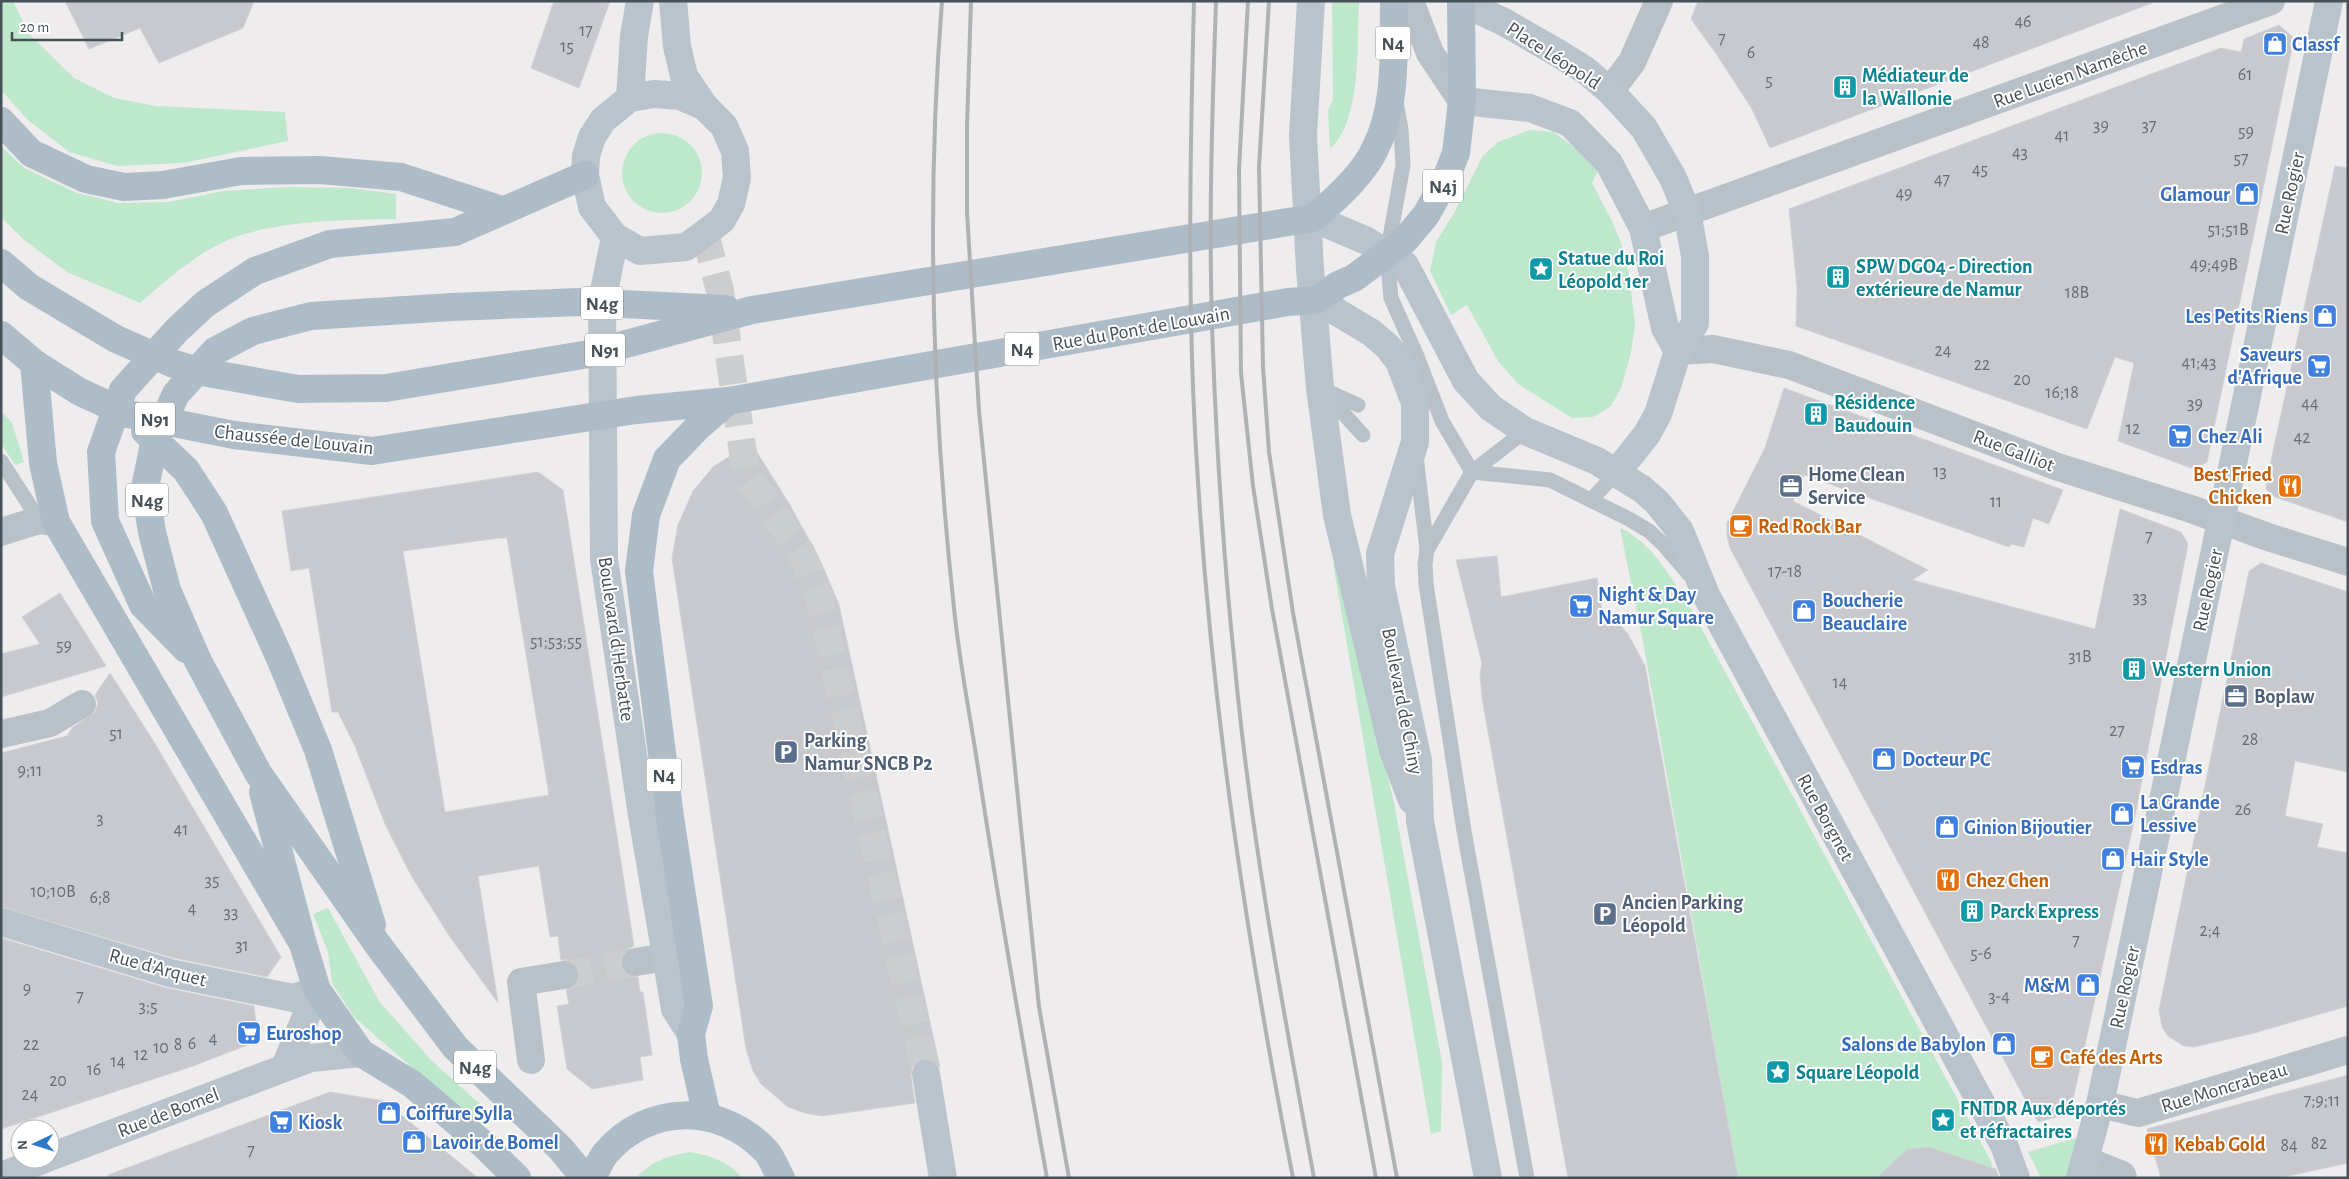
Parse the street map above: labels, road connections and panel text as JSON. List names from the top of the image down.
{
  "streets": {
    "main road": [
      "N4",
      "Place Léopold",
      "N4j",
      "Rue Rogier",
      "N4g",
      "Rue du Pont de Louvain",
      "N91",
      "Chaussée de Louvain",
      "Boulevard d'Herbatte",
      "Boulevard de Chiny",
      "Rue Borgnet",
      "Rue d'Arquet",
      "Rue de Bomel"
    ],
    "street": ["Rue Lucien Namêche", "Rue Galliot", "Rue Moncrabeau"]
  },
  "crossings": [
    ["N4", "Rue du Pont de Louvain"],
    ["N4", "Chaussée de Louvain"],
    ["N4", "Boulevard d'Herbatte"],
    ["Place Léopold", "Rue Lucien Namêche"],
    ["Place Léopold", "Rue du Pont de Louvain"],
    ["Place Léopold", "Rue Galliot"],
    ["Place Léopold", "Boulevard de Chiny"],
    ["Place Léopold", "Rue Borgnet"],
    ["Rue Rogier", "Rue Galliot"],
    ["Rue Rogier", "Rue Moncrabeau"],
    ["N4g", "N91"],
    ["Rue du Pont de Louvain", "Chaussée de Louvain"],
    ["Rue du Pont de Louvain", "Boulevard de Chiny"]
  ],
  "places": {
    "shop": [
      "Classf",
      "Glamour",
      "Les Petits Riens",
      "Boucherie Beauclaire",
      "Docteur PC",
      "La Grande Lessive",
      "Ginion Bijoutier",
      "Hair Style",
      "M&M",
      "Salons de Babylon",
      "Coiffure Sylla",
      "Lavoir de Bomel"
    ],
    "building": [
      "Médiateur de la Wallonie",
      "SPW DGO4 - Direction extérieure de Namur",
      "Résidence Baudouin",
      "Western Union",
      "Parck Express"
    ],
    "place": ["Statue du Roi Léopold 1er", "Square Léopold", "FNTDR Aux déportés et réfractaires"],
    "supermarket": [
      "Saveurs d'Afrique",
      "Chez Ali",
      "Night & Day Namur Square",
      "Esdras",
      "Euroshop",
      "Kiosk"
    ],
    "office": ["Home Clean Service", "Boplaw"],
    "restaurant": ["Best Fried Chicken", "Chez Chen", "Kebab Gold"],
    "cafe": ["Red Rock Bar", "Café des Arts"],
    "parking": ["Parking Namur SNCB P2", "Ancien Parking Léopold"]
  },
  "house_numbers": [
    "46",
    "17",
    "7",
    "48",
    "15",
    "6",
    "61",
    "5",
    "39",
    "37",
    "59",
    "41",
    "43",
    "57",
    "45",
    "47",
    "49",
    "51;51B",
    "49;49B",
    "18B",
    "24",
    "41;43",
    "22",
    "20",
    "16;18",
    "39",
    "44",
    "12",
    "42",
    "13",
    "11",
    "7",
    "17-18",
    "33",
    "51;53;55",
    "59",
    "31B",
    "14",
    "27",
    "51",
    "28",
    "9;11",
    "26",
    "3",
    "41",
    "35",
    "10;10B",
    "6;8",
    "4",
    "33",
    "2;4",
    "7",
    "31",
    "5-6",
    "9",
    "7",
    "3-4",
    "3;5",
    "4",
    "6",
    "22",
    "8",
    "10",
    "12",
    "14",
    "16",
    "20",
    "24",
    "7;9;11",
    "82",
    "84",
    "7"
  ],
  "scale_bar": "20 m",
  "north": "left"
}
